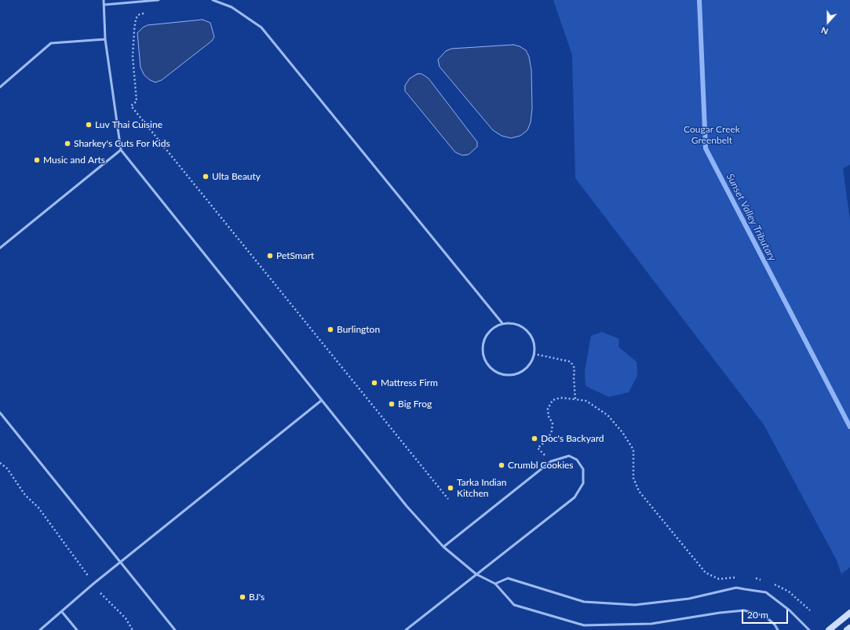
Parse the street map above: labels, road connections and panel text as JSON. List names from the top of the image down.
{
  "water": ["Sunset Valley Tributary"],
  "parks": ["Cougar Creek Greenbelt"],
  "places": [
    "Luv Thai Cuisine",
    "Sharkey's Cuts For Kids",
    "Music and Arts",
    "Ulta Beauty",
    "PetSmart",
    "Burlington",
    "Mattress Firm",
    "Big Frog",
    "Doc's Backyard",
    "Crumbl Cookies",
    "Tarka Indian Kitchen",
    "BJ's"
  ],
  "scale_bar": "20 m",
  "north": "bottom"
}
